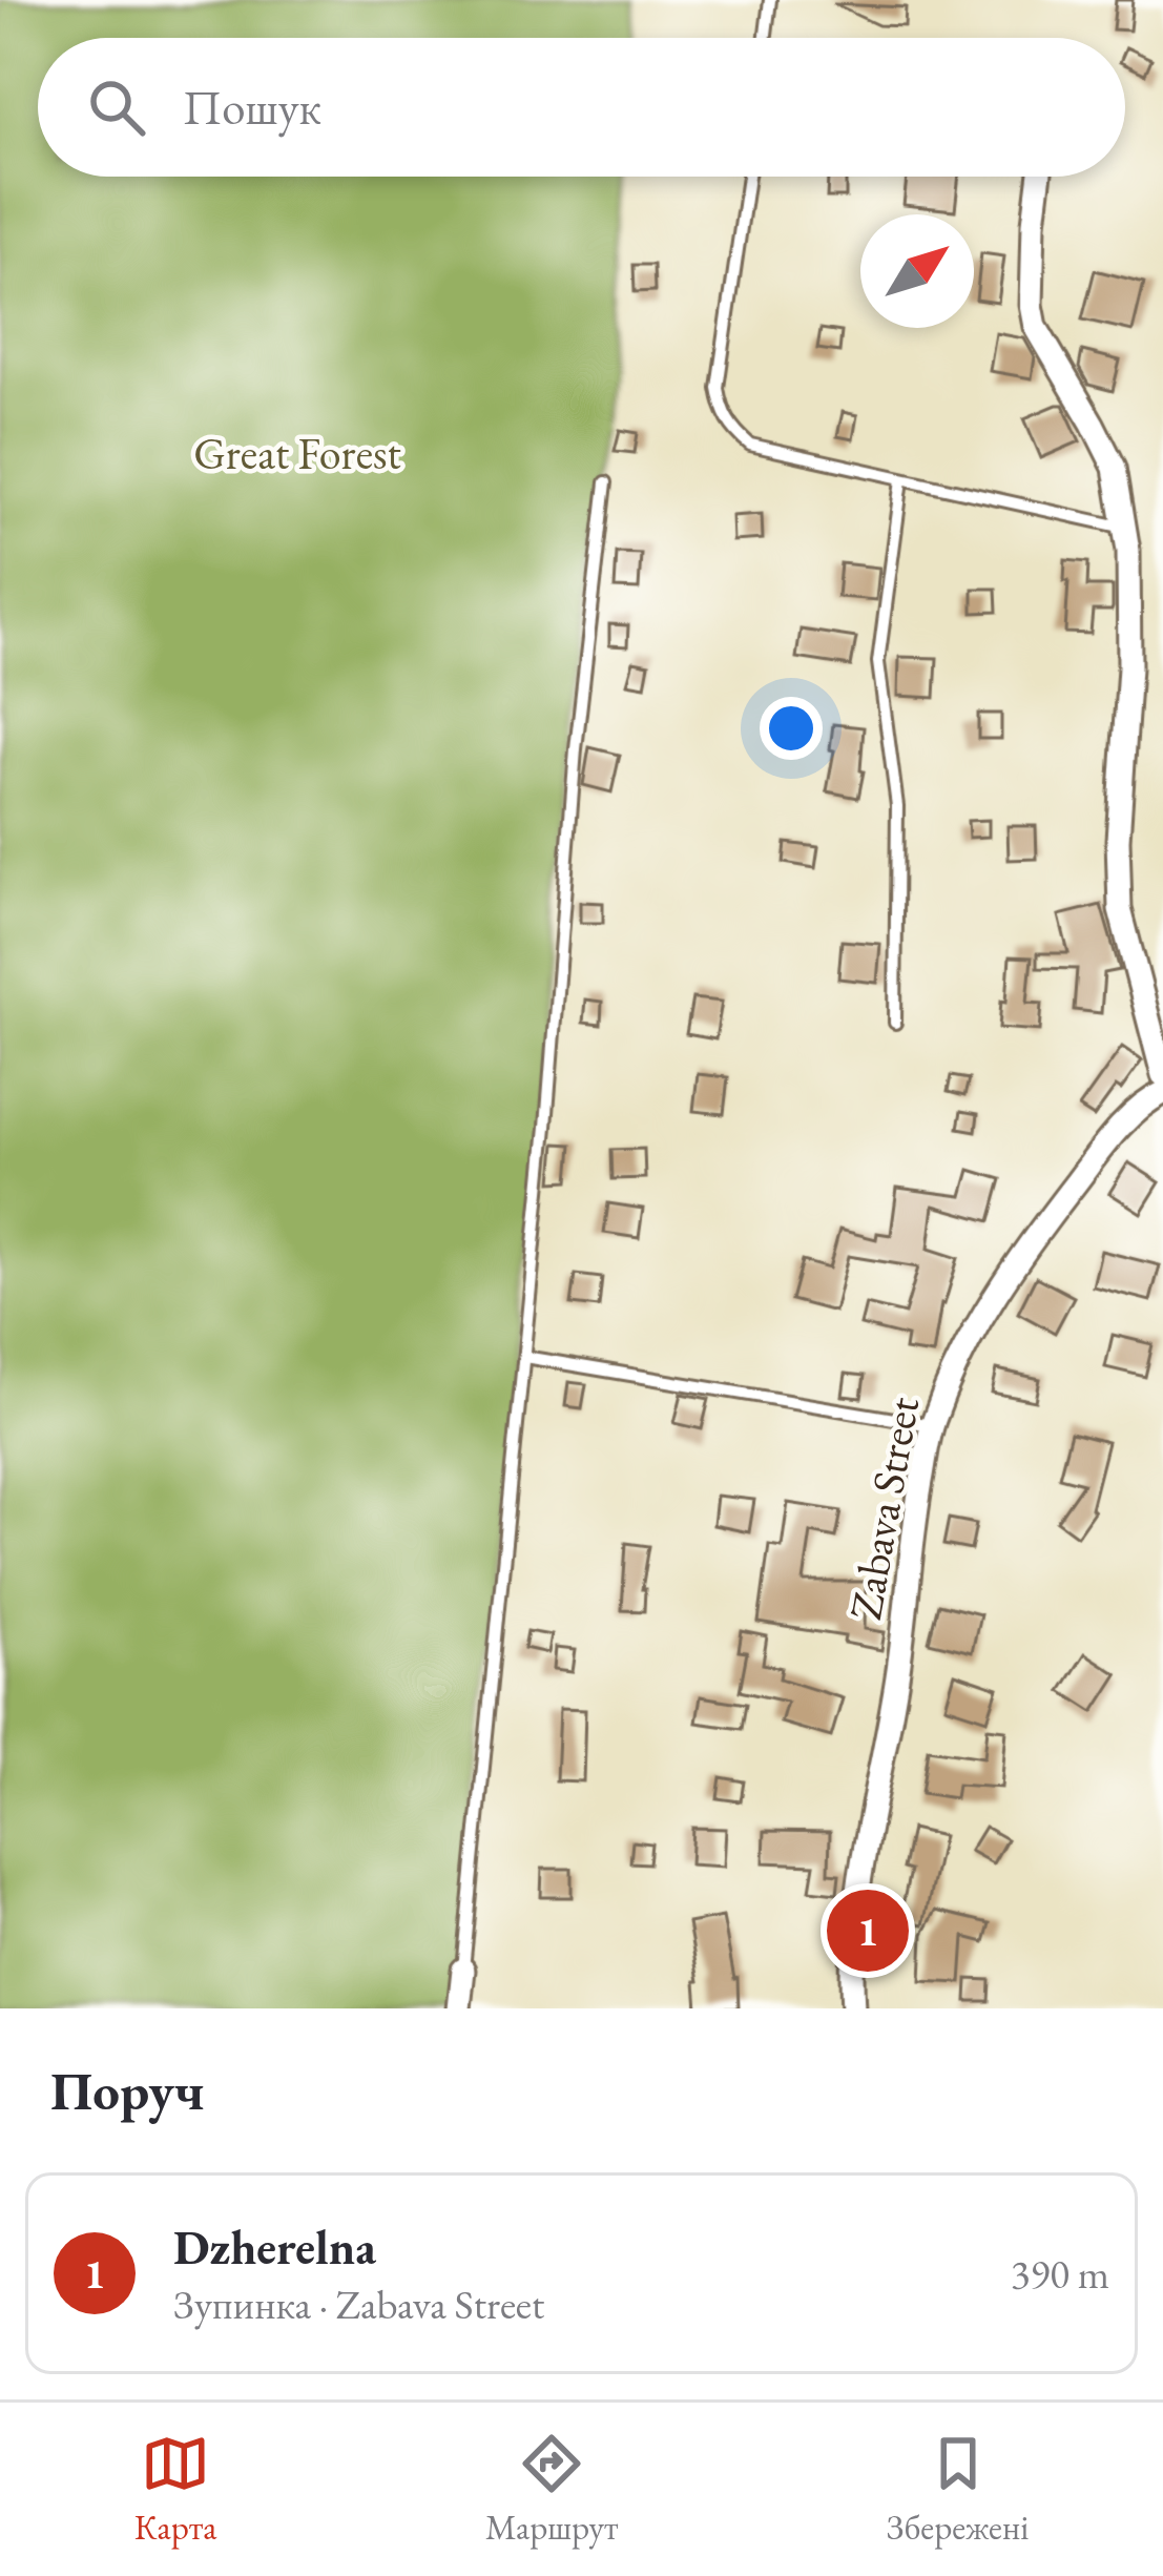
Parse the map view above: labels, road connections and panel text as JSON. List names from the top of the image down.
{
  "streets": {
    "street": ["Zabava Street"]
  },
  "parks": ["Great Forest"],
  "north": "top right",
  "page": {
    "search": "Пошук",
    "pins": "1",
    "heading": "Поруч",
    "list": [
      {
        "mark": "1",
        "name": "Dzherelna",
        "note": "Зупинка · Zabava Street",
        "value": "390 m"
      }
    ],
    "nav": ["Карта", "Маршрут", "Збережені"]
  }
}
